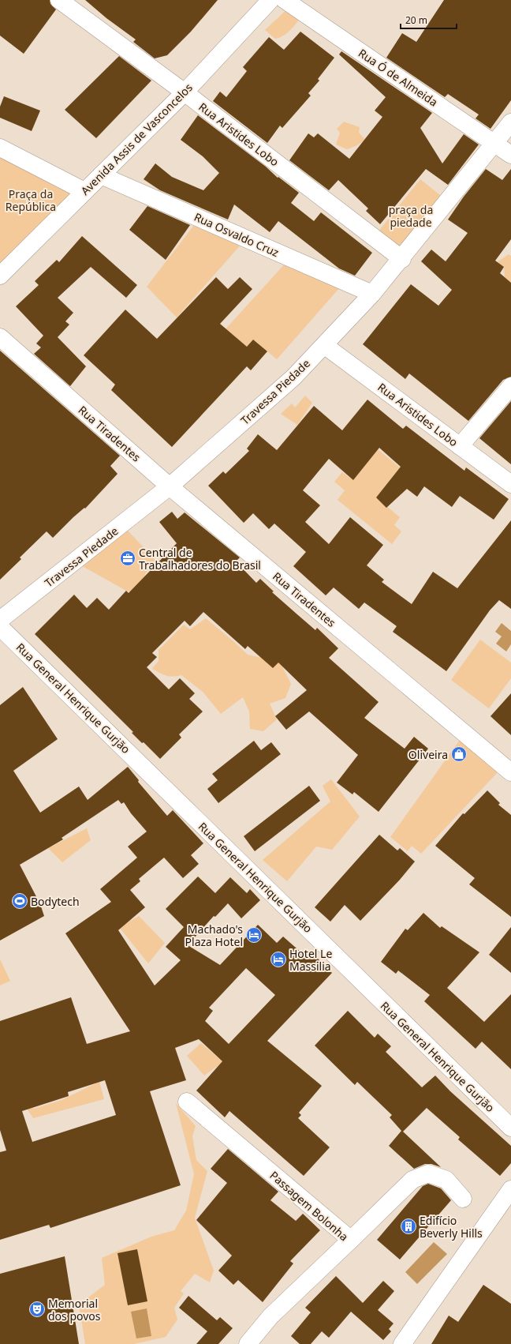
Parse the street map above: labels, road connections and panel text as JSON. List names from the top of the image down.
{
  "streets": {
    "street": [
      "Rua Ó de Almeida",
      "Rua Aristides Lobo",
      "Avenida Assis de Vasconcelos",
      "Rua Osvaldo Cruz",
      "Travessa Piedade",
      "Rua Tiradentes",
      "Rua General Henrique Gurjão",
      "Passagem Bolonha"
    ]
  },
  "crossings": [
    ["Rua Ó de Almeida", "Travessa Piedade"],
    ["Rua Aristides Lobo", "Avenida Assis de Vasconcelos"],
    ["Rua Aristides Lobo", "Travessa Piedade"],
    ["Avenida Assis de Vasconcelos", "Rua Osvaldo Cruz"],
    ["Rua Osvaldo Cruz", "Travessa Piedade"],
    ["Travessa Piedade", "Rua Tiradentes"]
  ],
  "parks": ["Praça da República", "praça da piedade"],
  "places": {
    "office": ["Central de Trabalhadores do Brasil"],
    "shop": ["Oliveira"],
    "sports": ["Bodytech"],
    "hotel": ["Machado's Plaza Hotel", "Hotel Le Massilia"],
    "building": ["Edifício Beverly Hills"],
    "theatre": ["Memorial dos povos"]
  },
  "scale_bar": "20 m"
}
